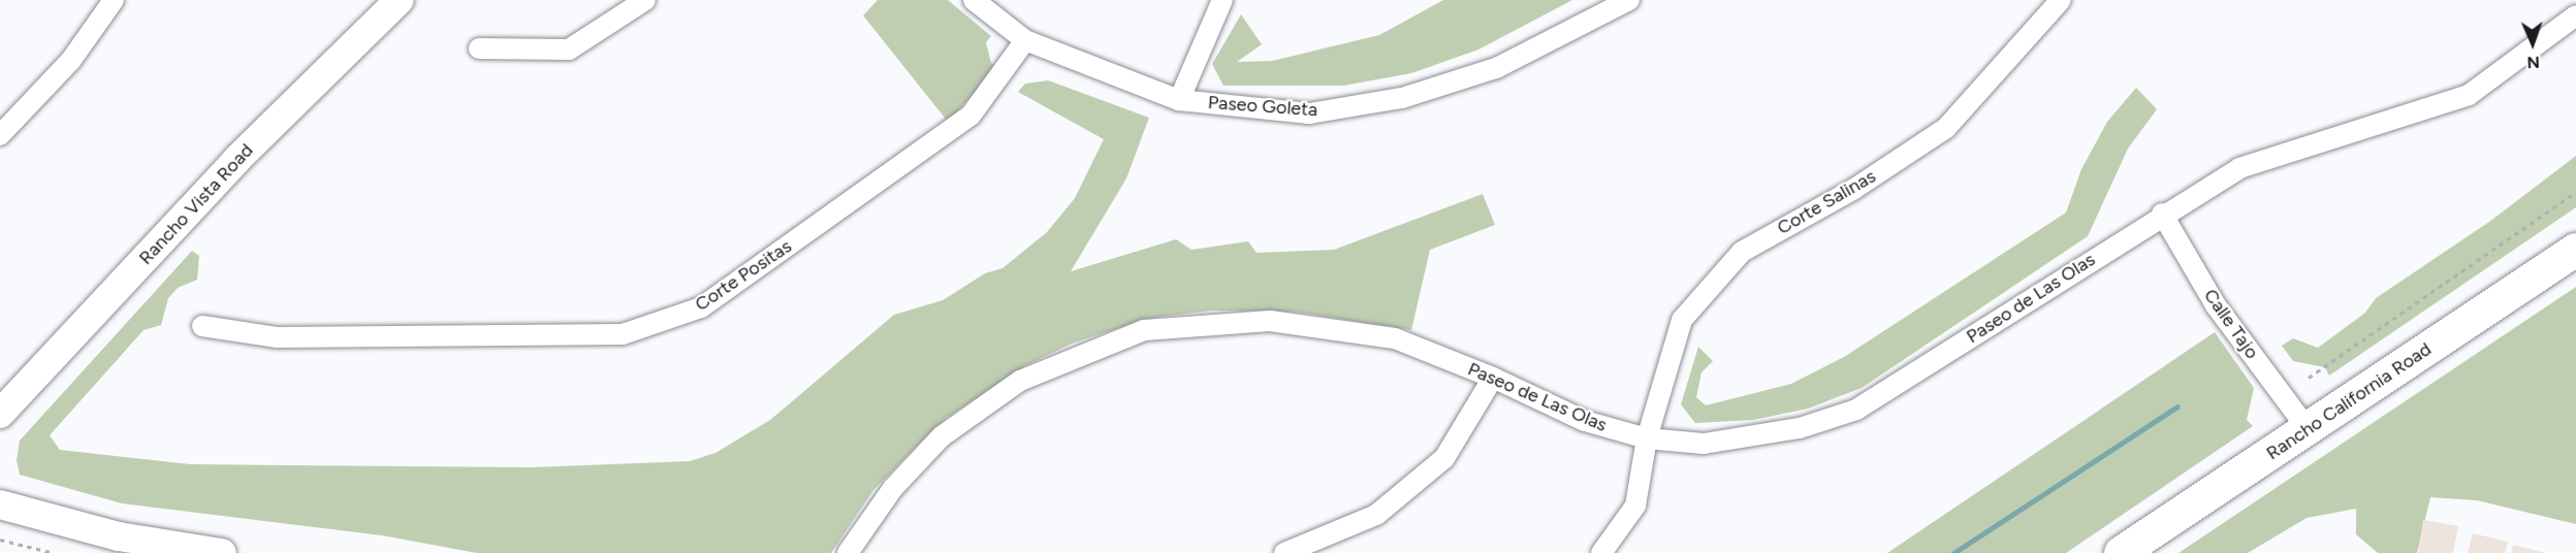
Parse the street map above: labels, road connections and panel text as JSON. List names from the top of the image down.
{
  "streets": {
    "main road": ["Rancho Vista Road", "Rancho California Road"],
    "street": [
      "Paseo Goleta",
      "Corte Salinas",
      "Corte Positas",
      "Paseo de Las Olas",
      "Calle Tajo"
    ]
  },
  "crossings": [
    ["Paseo Goleta", "Corte Positas"],
    ["Corte Salinas", "Paseo de Las Olas"],
    ["Paseo de Las Olas", "Calle Tajo"],
    ["Calle Tajo", "Rancho California Road"]
  ],
  "north": "bottom"
}
